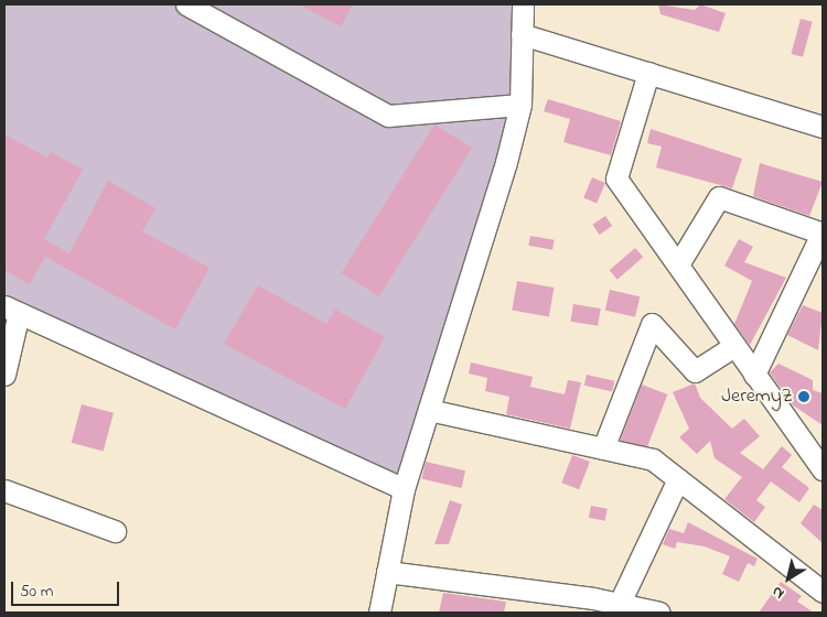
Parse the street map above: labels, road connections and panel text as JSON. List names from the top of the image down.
{
  "places": ["JeremyZ"],
  "scale_bar": "50 m",
  "north": "bottom left"
}
